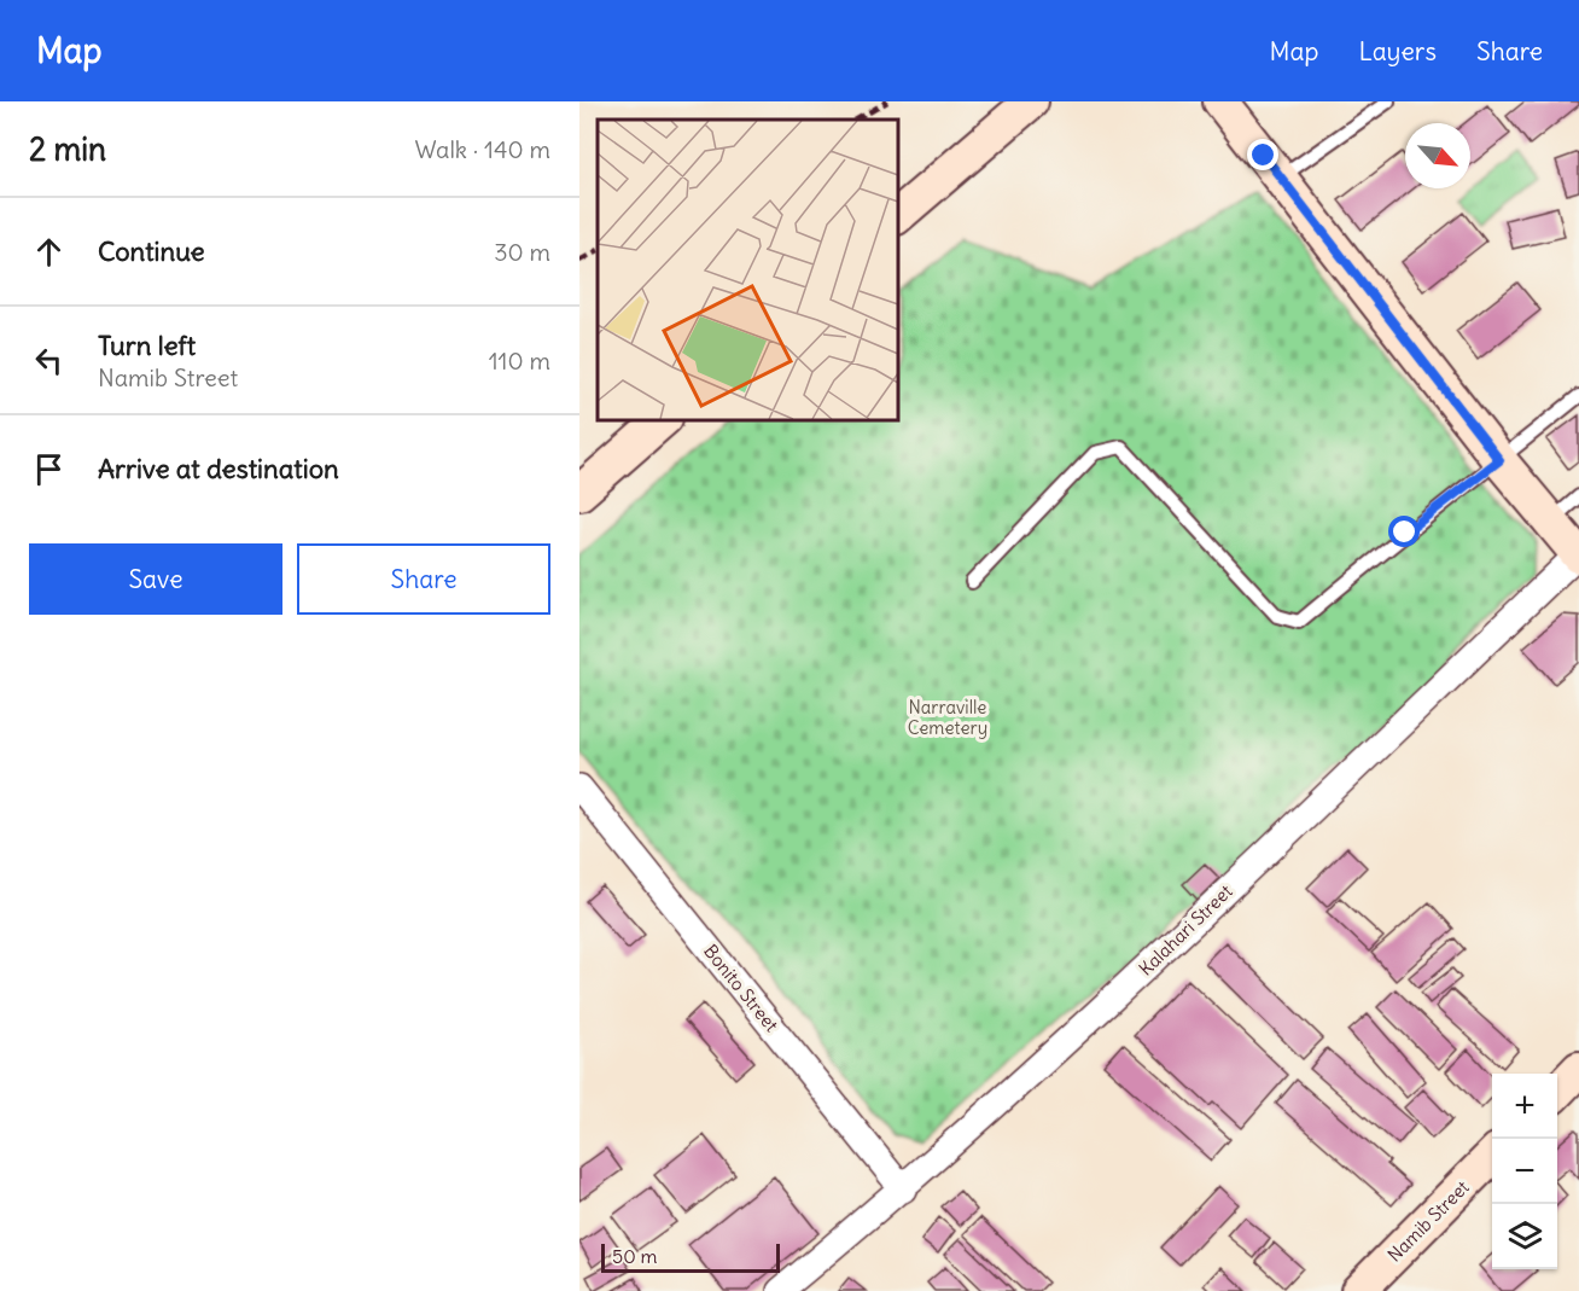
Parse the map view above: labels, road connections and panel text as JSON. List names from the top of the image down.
{
  "streets": {
    "street": ["Kalahari Street", "Bonito Street", "Namib Street"]
  },
  "crossings": [
    ["Kalahari Street", "Bonito Street"]
  ],
  "parks": ["Narraville Cemetery"],
  "scale_bar": "50 m",
  "north": "bottom right",
  "page": {
    "header": "Map",
    "nav": ["Map", "Layers", "Share"],
    "heading": ["2 min", "Walk · 140 m"],
    "list": [
      ["Continue", "30 m"],
      ["Turn left", "Namib Street", "110 m"],
      "Arrive at destination"
    ],
    "buttons": ["Save", "Share"],
    "map_buttons": ["+", "−"],
    "scale": "50 m"
  }
}
